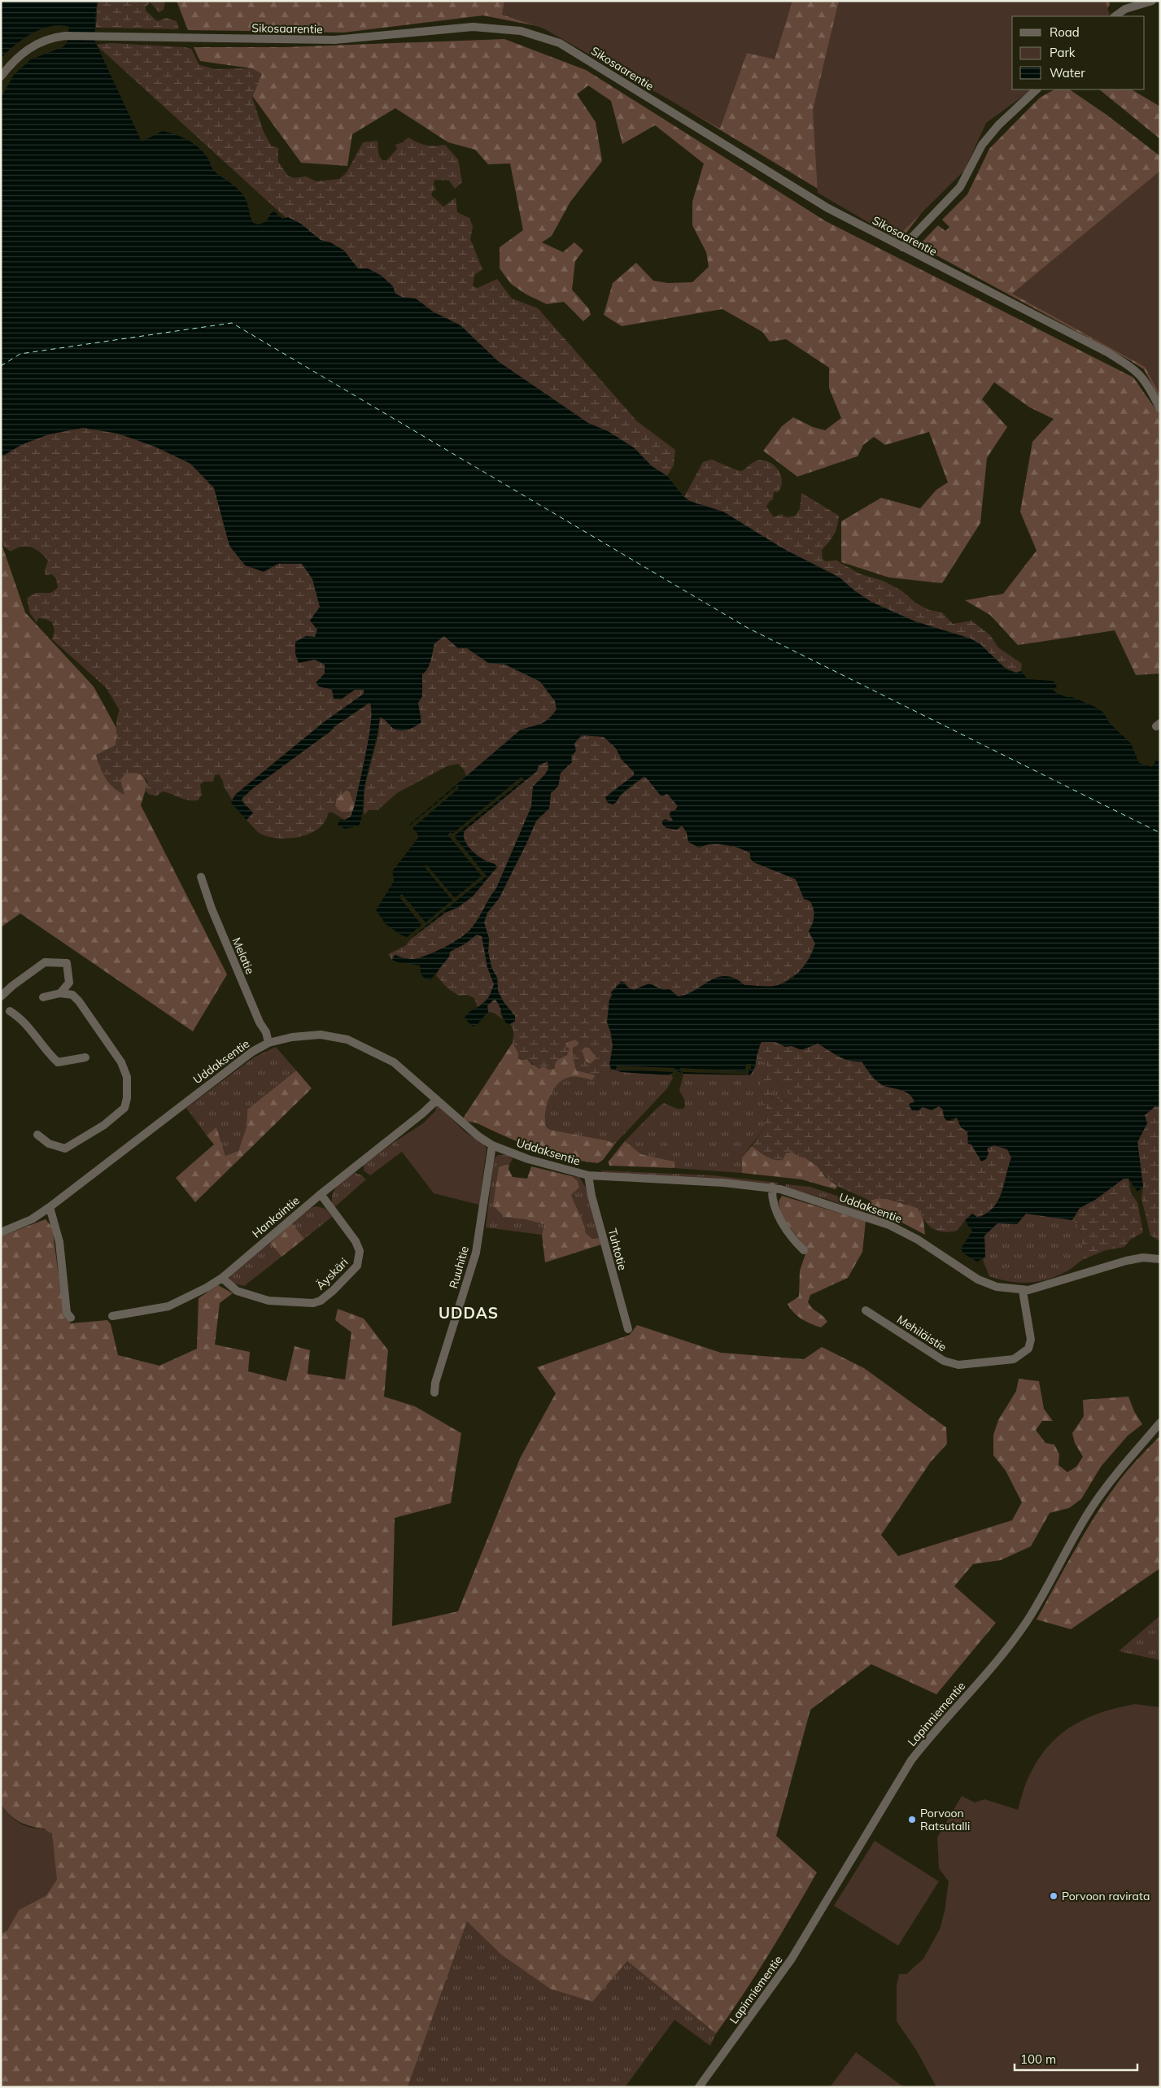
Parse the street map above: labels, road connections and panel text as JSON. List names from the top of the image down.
{
  "streets": {
    "street": [
      "Sikosaarentie",
      "Melatie",
      "Uddaksentie",
      "Hankaintie",
      "Tuhtotie",
      "Ruuhitie",
      "Äyskäri",
      "Mehiläistie",
      "Lapinniementie"
    ]
  },
  "crossings": [
    ["Melatie", "Uddaksentie"],
    ["Uddaksentie", "Hankaintie"],
    ["Uddaksentie", "Tuhtotie"],
    ["Uddaksentie", "Ruuhitie"],
    ["Uddaksentie", "Mehiläistie"],
    ["Hankaintie", "Äyskäri"]
  ],
  "districts": ["UDDAS"],
  "places": ["Porvoon Ratsutalli", "Porvoon ravirata"],
  "legend": ["Road", "Park", "Water"],
  "scale_bar": "100 m"
}
